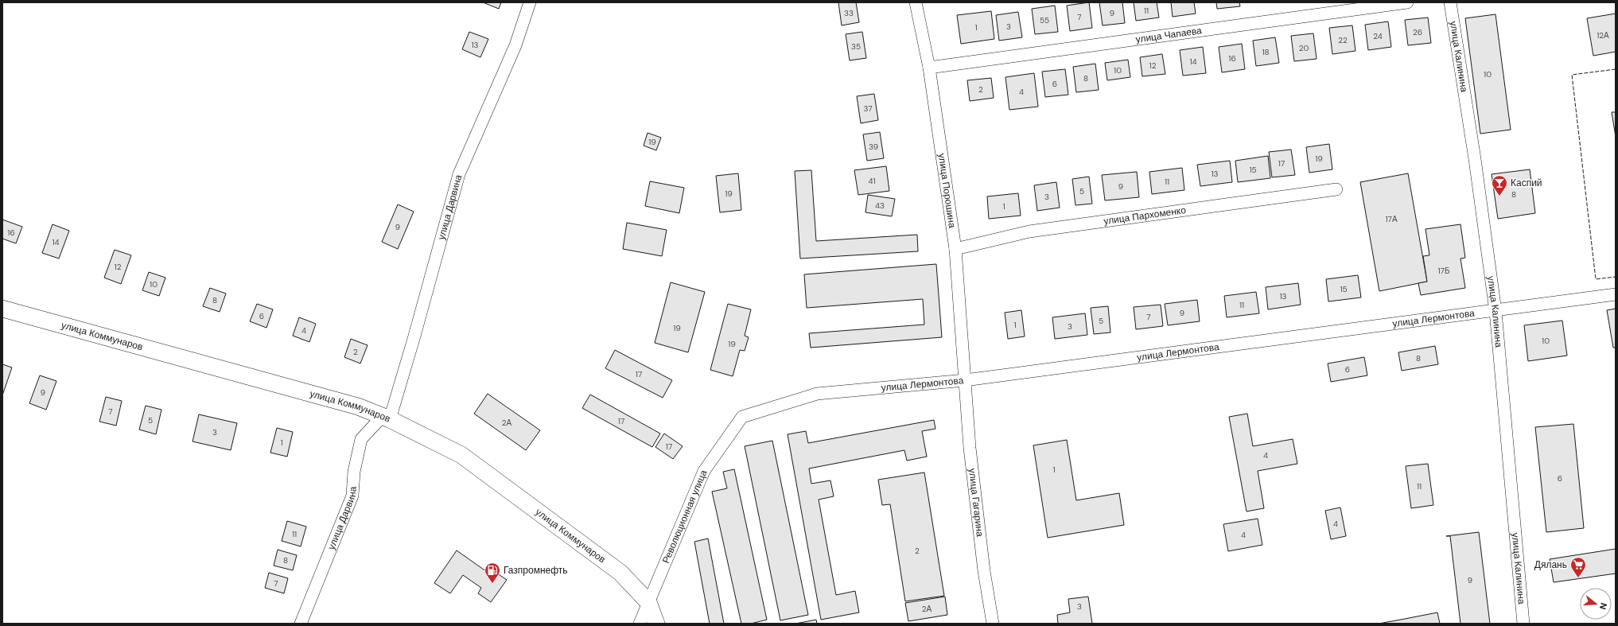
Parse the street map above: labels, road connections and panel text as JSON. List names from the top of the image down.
{
  "streets": {
    "main road": ["улица Коммунаров"],
    "street": [
      "улица Чапаева",
      "улица Калинина",
      "улица Порошина",
      "улица Дарвина",
      "улица Пархоменко",
      "улица Лермонтова",
      "улица Гагарина",
      "Революционная улица"
    ]
  },
  "crossings": [
    ["улица Чапаева", "улица Порошина"],
    ["улица Калинина", "улица Лермонтова"],
    ["улица Порошина", "улица Пархоменко"],
    ["улица Порошина", "улица Лермонтова"],
    ["улица Порошина", "улица Гагарина"],
    ["улица Дарвина", "улица Коммунаров"],
    ["улица Лермонтова", "улица Гагарина"],
    ["улица Лермонтова", "Революционная улица"],
    ["улица Коммунаров", "Революционная улица"]
  ],
  "places": {
    "bar": ["Каспий"],
    "supermarket": ["Дялань"],
    "fuel station": ["Газпромнефть"]
  },
  "house_numbers": [
    "11",
    "33",
    "9",
    "7",
    "55",
    "3",
    "1",
    "26",
    "12А",
    "24",
    "22",
    "13",
    "35",
    "20",
    "18",
    "16",
    "14",
    "12",
    "10",
    "10",
    "8",
    "6",
    "2",
    "4",
    "37",
    "19",
    "39",
    "19",
    "17",
    "15",
    "13",
    "41",
    "11",
    "9",
    "5",
    "19",
    "8",
    "3",
    "43",
    "1",
    "17А",
    "9",
    "16",
    "14",
    "12",
    "17Б",
    "10",
    "15",
    "13",
    "8",
    "11",
    "9",
    "6",
    "7",
    "5",
    "1",
    "3",
    "19",
    "4",
    "10",
    "19",
    "2",
    "8",
    "6",
    "17",
    "9",
    "7",
    "5",
    "17",
    "2А",
    "3",
    "1",
    "17",
    "4",
    "1",
    "6",
    "11",
    "4",
    "11",
    "4",
    "2",
    "8",
    "9",
    "7",
    "3",
    "2А"
  ],
  "north": "right"
}
